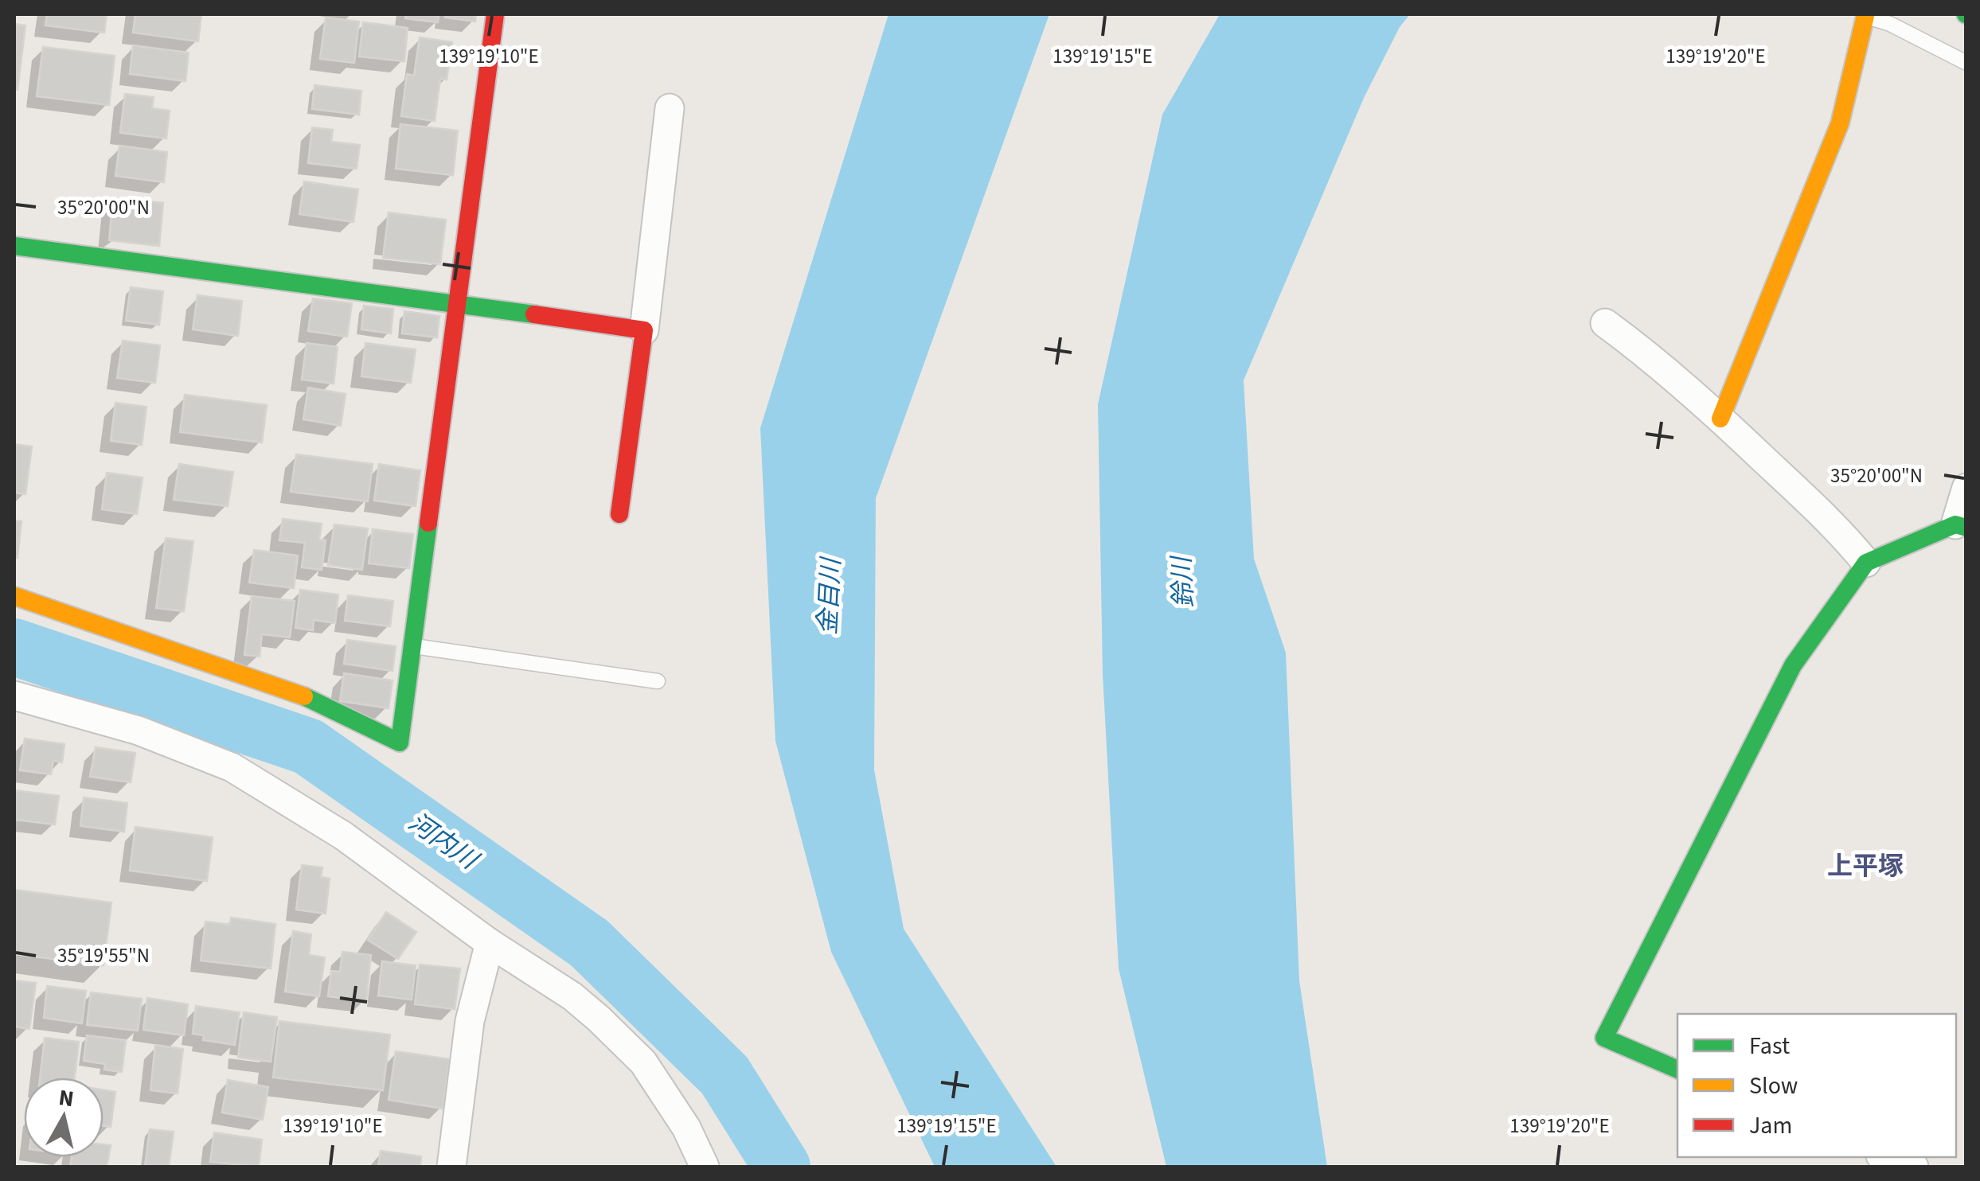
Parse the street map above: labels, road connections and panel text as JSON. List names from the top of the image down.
{
  "districts": ["上平塚"],
  "water": ["鈴川", "金目川", "河内川"],
  "legend": ["Fast", "Slow", "Jam"],
  "north": "top",
  "coordinates": [
    "139°19'10\"E",
    "139°19'15\"E",
    "139°19'20\"E",
    "35°20'00\"N",
    "35°19'55\"N"
  ]
}
